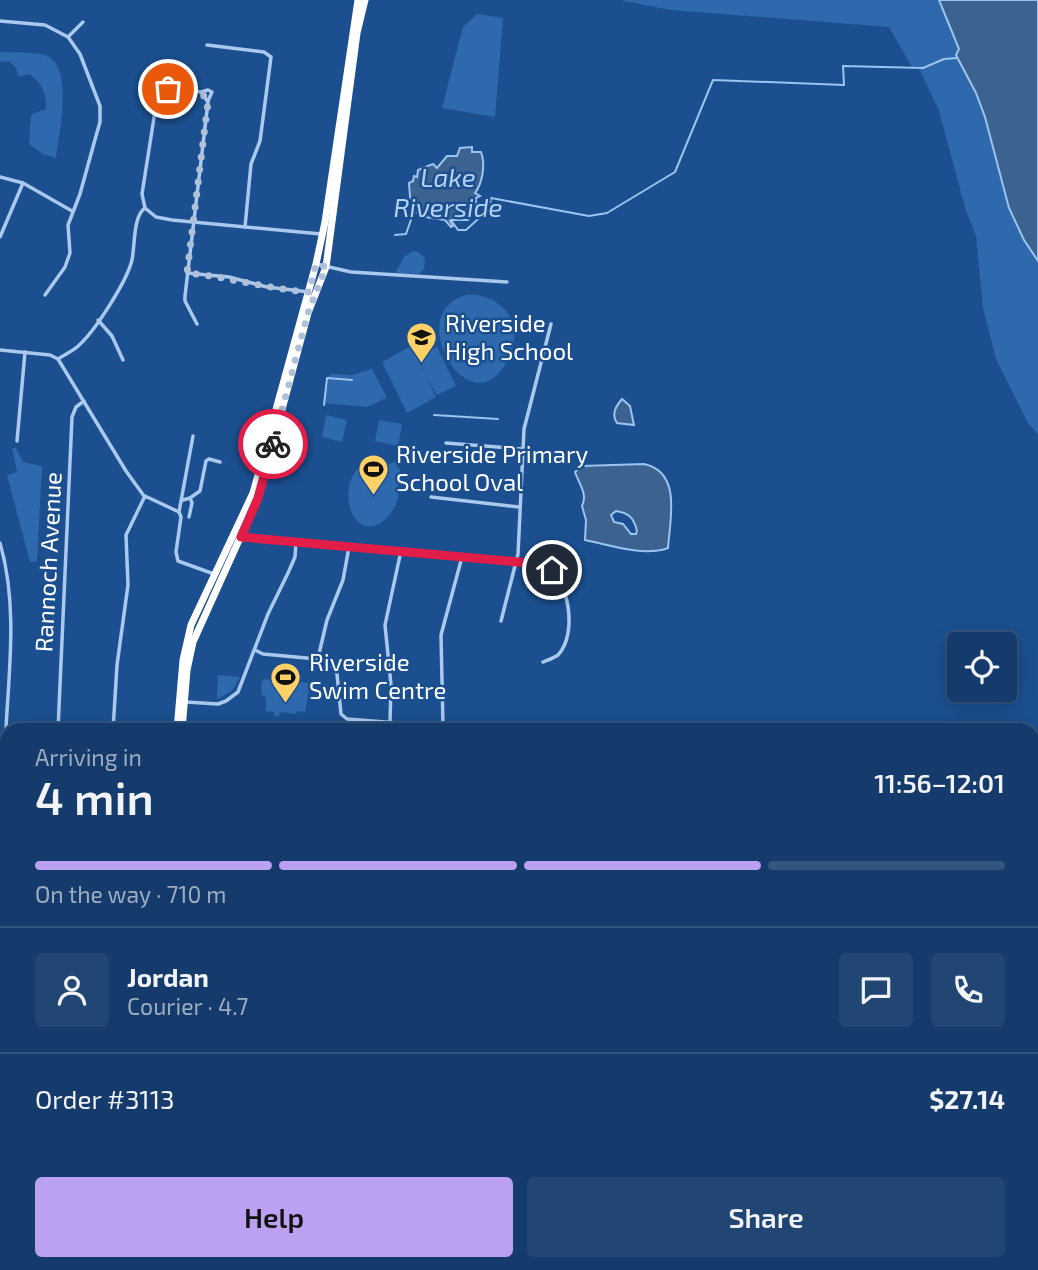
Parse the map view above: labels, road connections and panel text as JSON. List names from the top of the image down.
{
  "streets": {
    "street": ["Rannoch Avenue"]
  },
  "water": ["Lake Riverside"],
  "places": {
    "school or university": ["Riverside High School"],
    "sports": ["Riverside Primary School Oval", "Riverside Swim Centre"]
  },
  "page": {
    "heading": ["4 min", "Arriving in", "11:56–12:01"],
    "panel": [
      "Jordan",
      "Courier · 4.7",
      "Order #3113",
      "$27.14"
    ],
    "bar": "On the way · 710 m",
    "buttons": ["Help", "Share"]
  }
}
